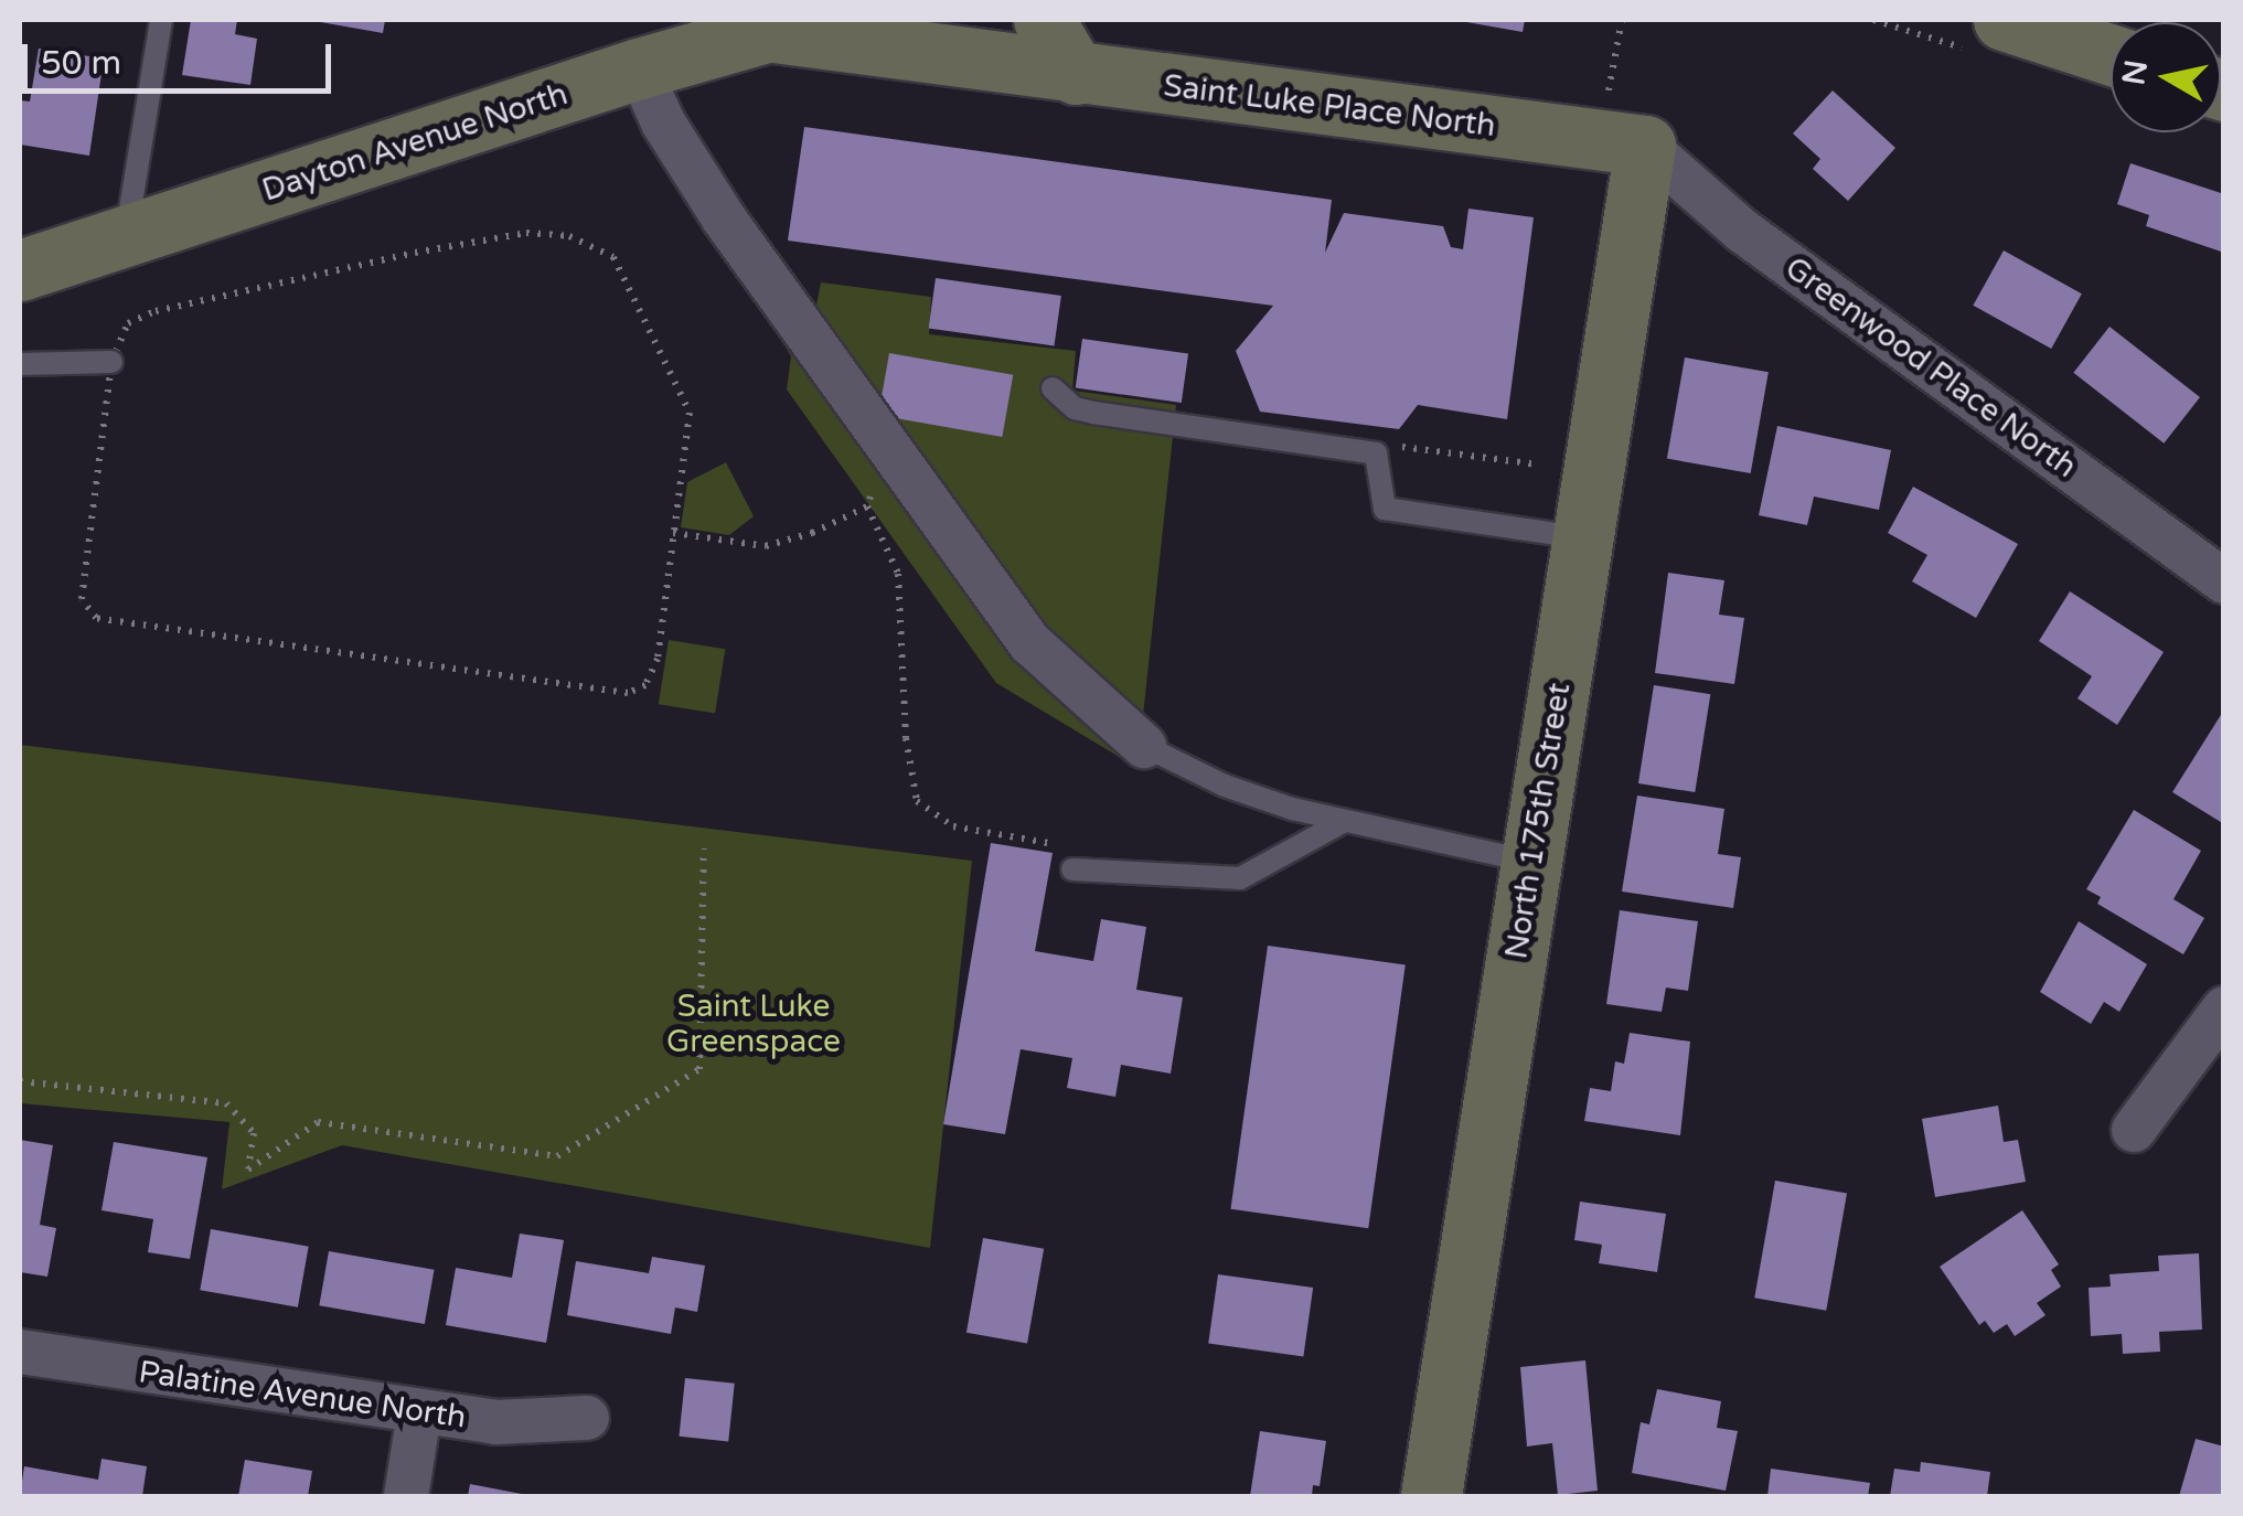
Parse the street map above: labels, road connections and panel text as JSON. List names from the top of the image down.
{
  "streets": {
    "street": [
      "Saint Luke Place North",
      "Dayton Avenue North",
      "Greenwood Place North",
      "North 175th Street",
      "Palatine Avenue North"
    ]
  },
  "crossings": [
    ["Saint Luke Place North", "Dayton Avenue North"],
    ["Saint Luke Place North", "Greenwood Place North"],
    ["Saint Luke Place North", "North 175th Street"],
    ["Greenwood Place North", "North 175th Street"]
  ],
  "parks": ["Saint Luke Greenspace"],
  "scale_bar": "50 m",
  "north": "left"
}
